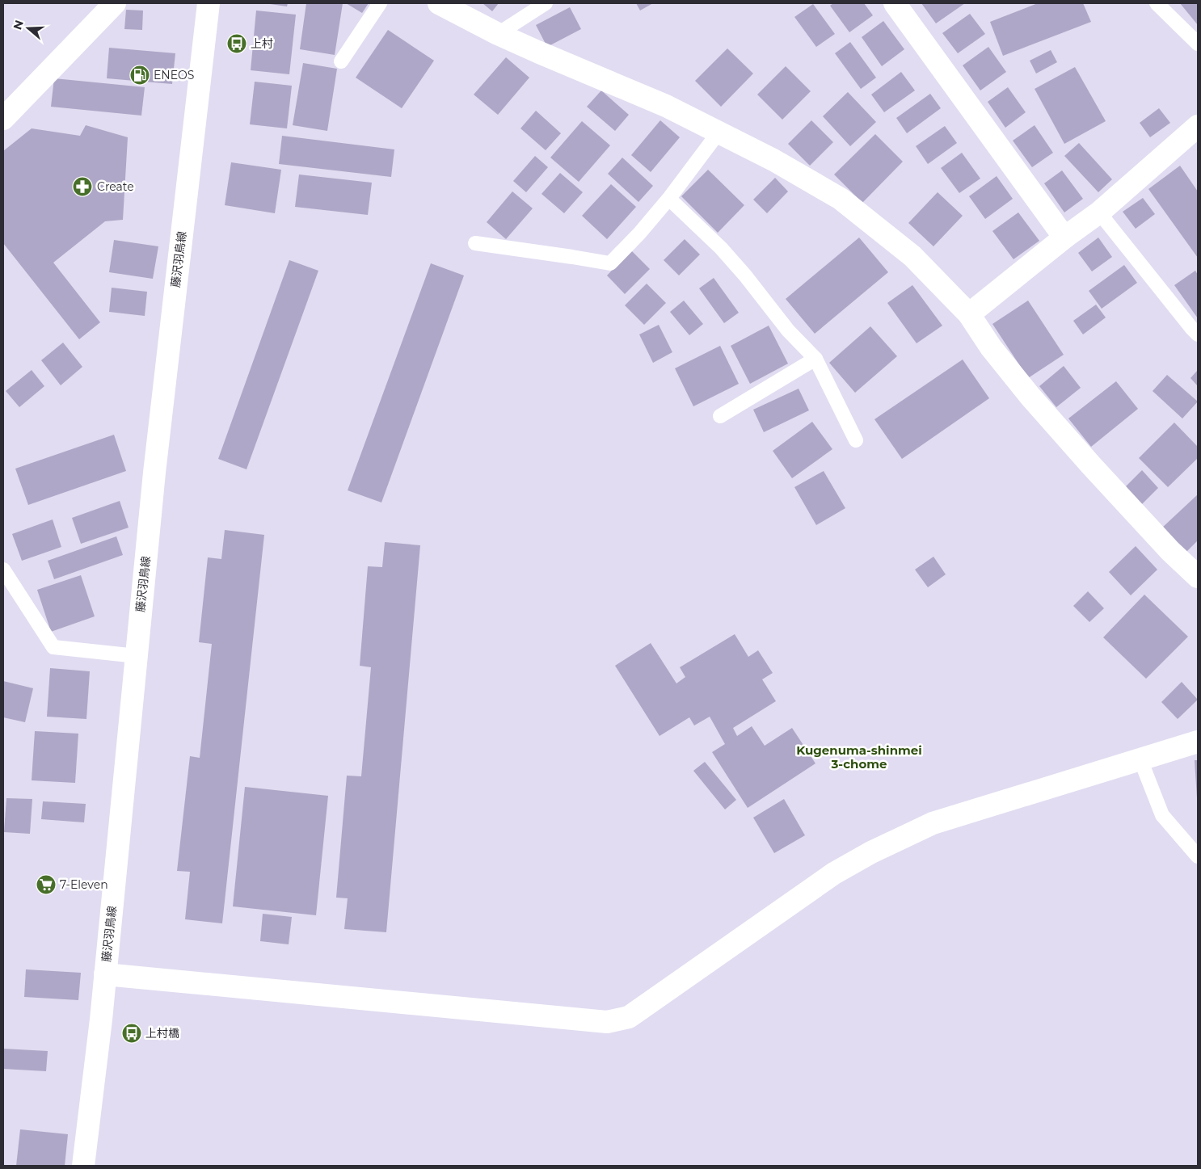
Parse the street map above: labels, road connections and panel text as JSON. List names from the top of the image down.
{
  "streets": {
    "street": ["藤沢羽鳥線"]
  },
  "districts": ["Kugenuma-shinmei 3-chome"],
  "places": {
    "bus stop": ["上村", "上村橋"],
    "fuel station": ["ENEOS"],
    "pharmacy": ["Create"],
    "supermarket": ["7-Eleven"]
  },
  "north": "left"
}
